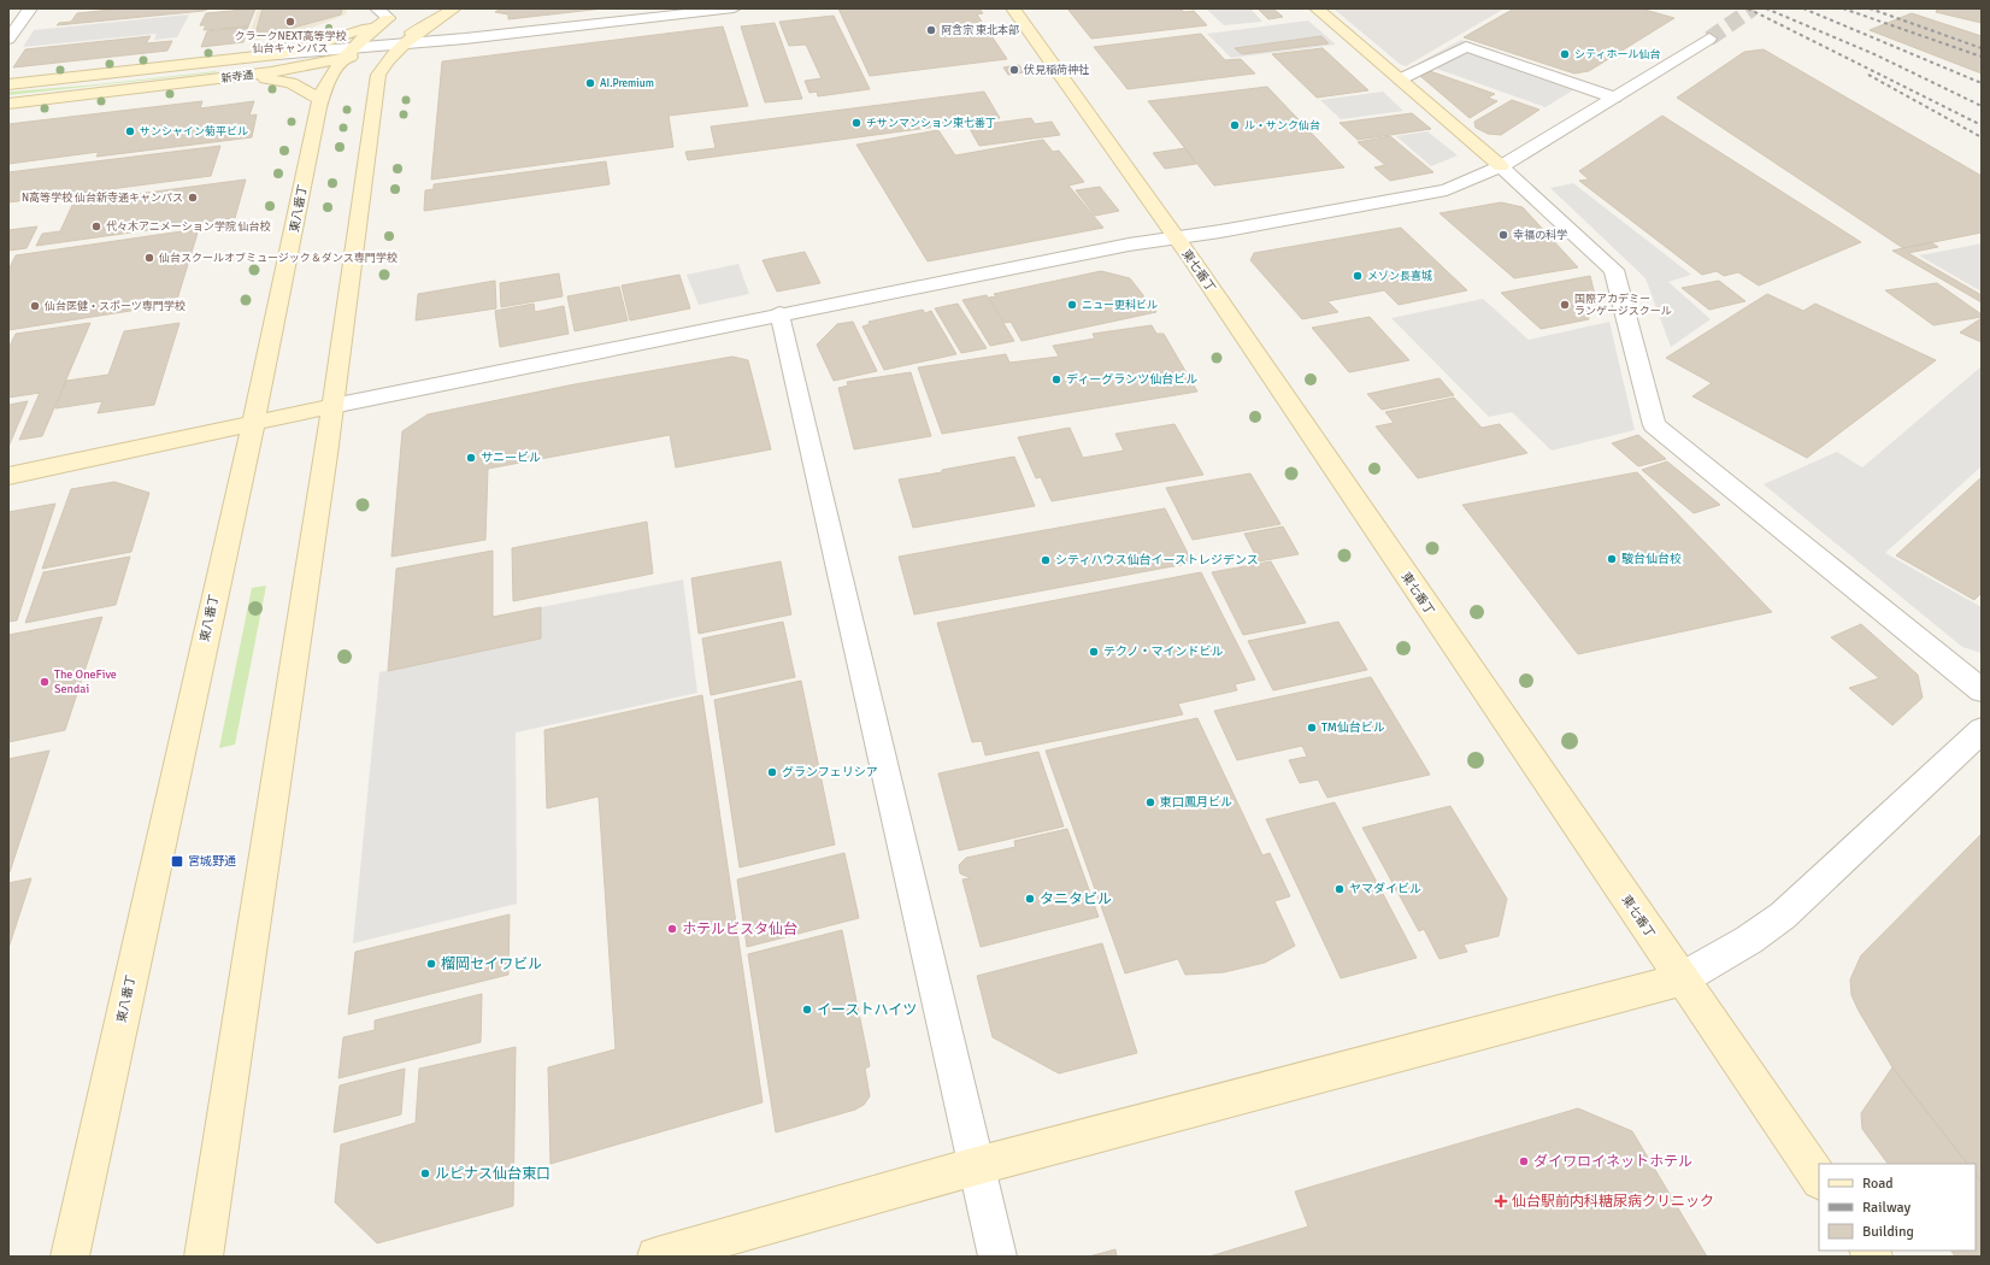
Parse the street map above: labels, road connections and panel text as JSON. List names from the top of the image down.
{
  "streets": {
    "street": ["新寺通", "東八番丁", "東七番丁"]
  },
  "crossings": [
    ["新寺通", "東八番丁"]
  ],
  "places": {
    "other": [
      "クラークNEXT高等学校 仙台キャンパス",
      "阿含宗 東北本部",
      "シティホール仙台",
      "伏見稲荷神社",
      "AI.Premium",
      "チサンマンション東七番丁",
      "ル・サンク仙台",
      "サンシャイン菊平ビル",
      "N高等学校 仙台新寺通キャンパス",
      "代々木アニメーション学院 仙台校",
      "幸福の科学",
      "仙台スクールオブミュージック＆ダンス専門学校",
      "メゾン長喜城",
      "ニュー更科ビル",
      "国際アカデミー ランゲージスクール",
      "仙台医健・スポーツ専門学校",
      "ディーグランツ仙台ビル",
      "サニービル",
      "駿台仙台校",
      "シティハウス仙台イーストレジデンス",
      "テクノ・マインドビル",
      "The OneFive Sendai",
      "TM仙台ビル",
      "グランフェリシア",
      "東口鳳月ビル",
      "ヤマダイビル",
      "タニタビル",
      "ホテルビスタ仙台",
      "榴岡セイワビル",
      "イーストハイツ",
      "ダイワロイネットホテル",
      "ルピナス仙台東口"
    ],
    "transit": ["宮城野通"],
    "health": ["仙台駅前内科糖尿病クリニック"]
  },
  "legend": ["Road", "Railway", "Building"]
}
